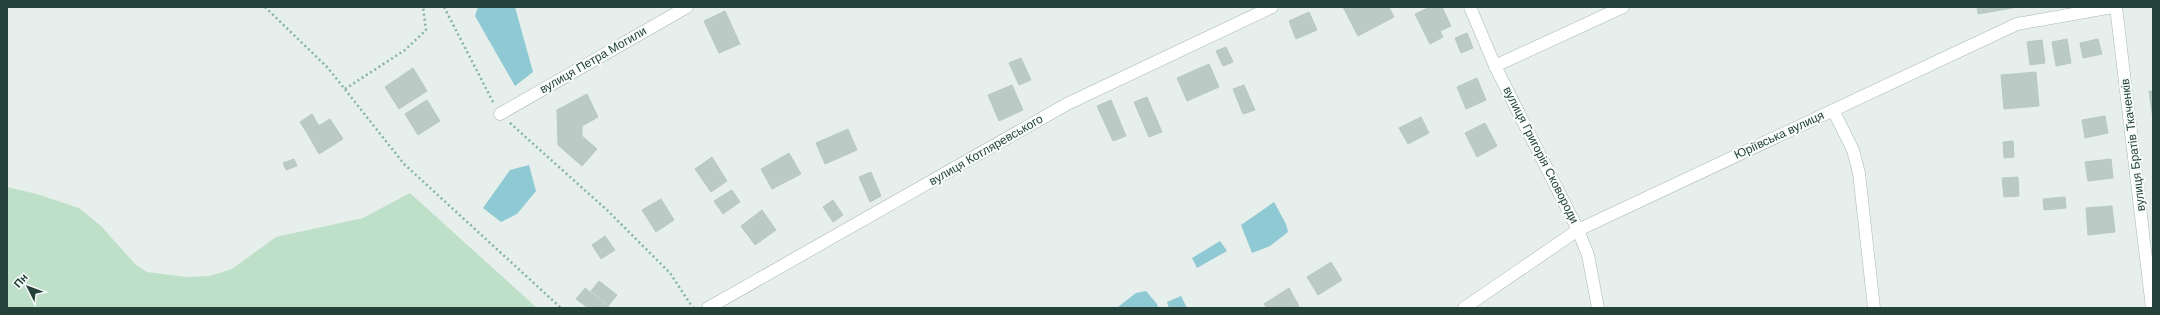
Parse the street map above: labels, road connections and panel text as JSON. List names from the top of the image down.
{
  "streets": {
    "street": [
      "вулиця Петра Могили",
      "Юріївська вулиця",
      "вулиця Братів Ткаченків",
      "вулиця Котляревського",
      "вулиця Григорія Сковороди"
    ]
  },
  "crossings": [
    ["Юріївська вулиця", "вулиця Григорія Сковороди"]
  ],
  "north": "top left"
}
